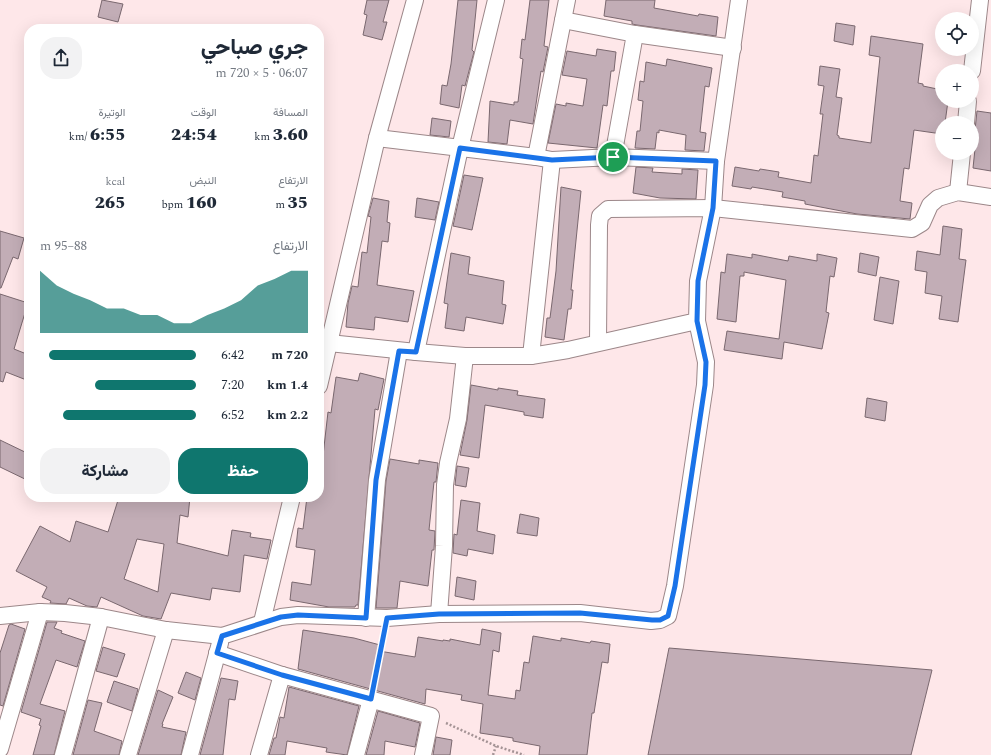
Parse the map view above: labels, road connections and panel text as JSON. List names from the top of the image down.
{
  "page": {
    "map_buttons": ["+", "−"],
    "heading": ["جري صباحي", "06:07 · 5 × 720 m"],
    "stats": [
      ["المسافة", "3.60 km"],
      ["الوقت", "24:54"],
      ["الوتيرة", "6:55 /km"],
      ["الارتفاع", "35 m"],
      ["النبض", "160 bpm"],
      ["kcal", "265"]
    ],
    "chart": ["الارتفاع", "88–95 m"],
    "list": [
      {
        "name": "720 m",
        "note": "6:42"
      },
      {
        "name": "1.4 km",
        "note": "7:20"
      },
      {
        "name": "2.2 km",
        "note": "6:52"
      }
    ],
    "buttons": ["حفظ", "مشاركة"]
  }
}
